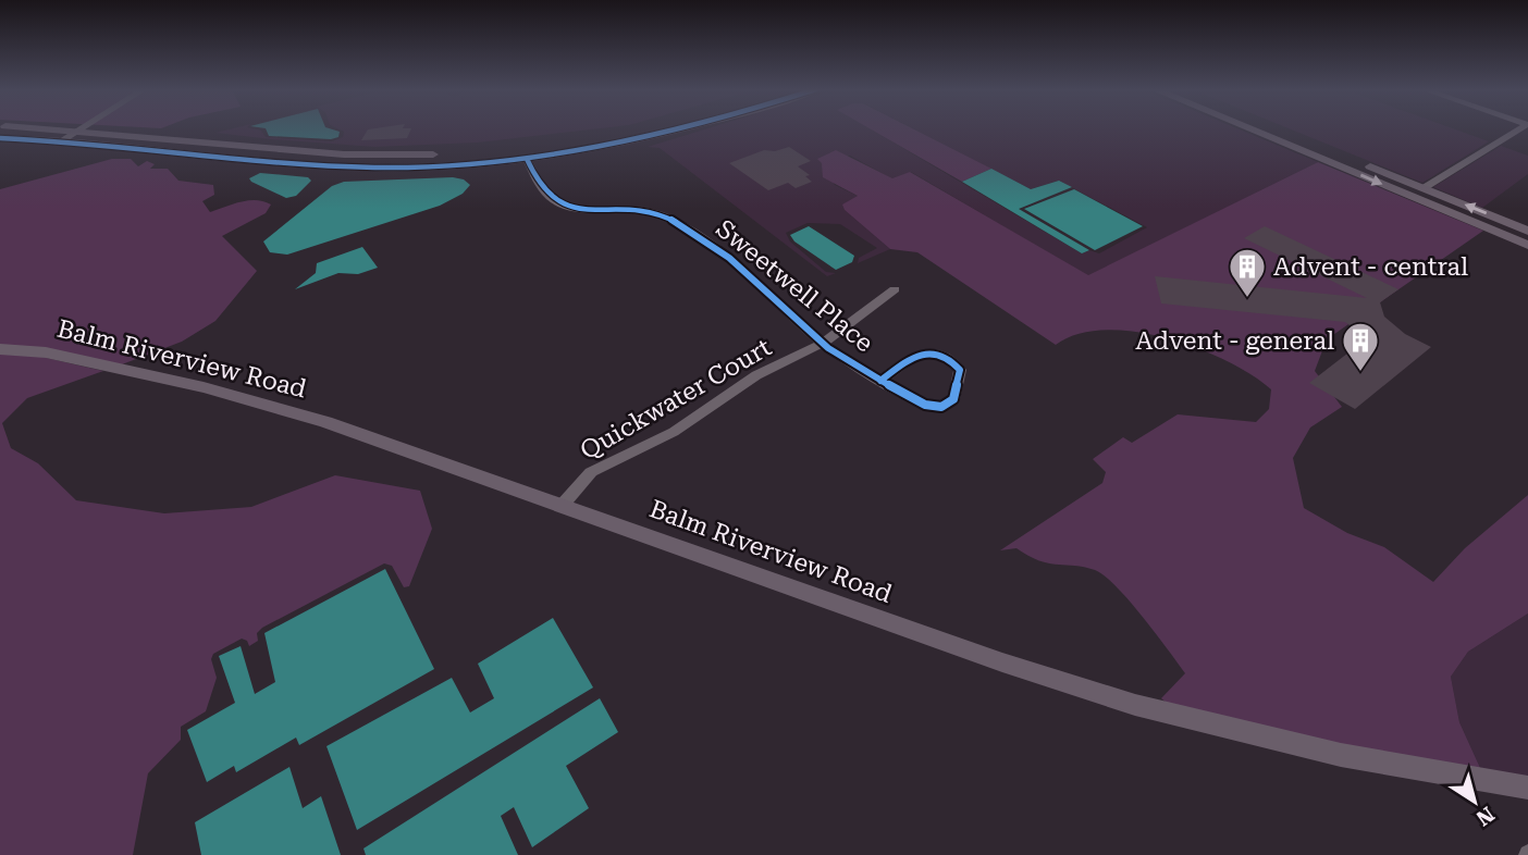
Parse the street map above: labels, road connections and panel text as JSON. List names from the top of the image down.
{
  "streets": {
    "main road": ["Balm Riverview Road"],
    "street": ["Sweetwell Place", "Quickwater Court"]
  },
  "crossings": [
    ["Sweetwell Place", "Quickwater Court"],
    ["Balm Riverview Road", "Quickwater Court"]
  ],
  "places": {
    "building": ["Advent - central", "Advent - general"]
  },
  "north": "bottom right"
}
